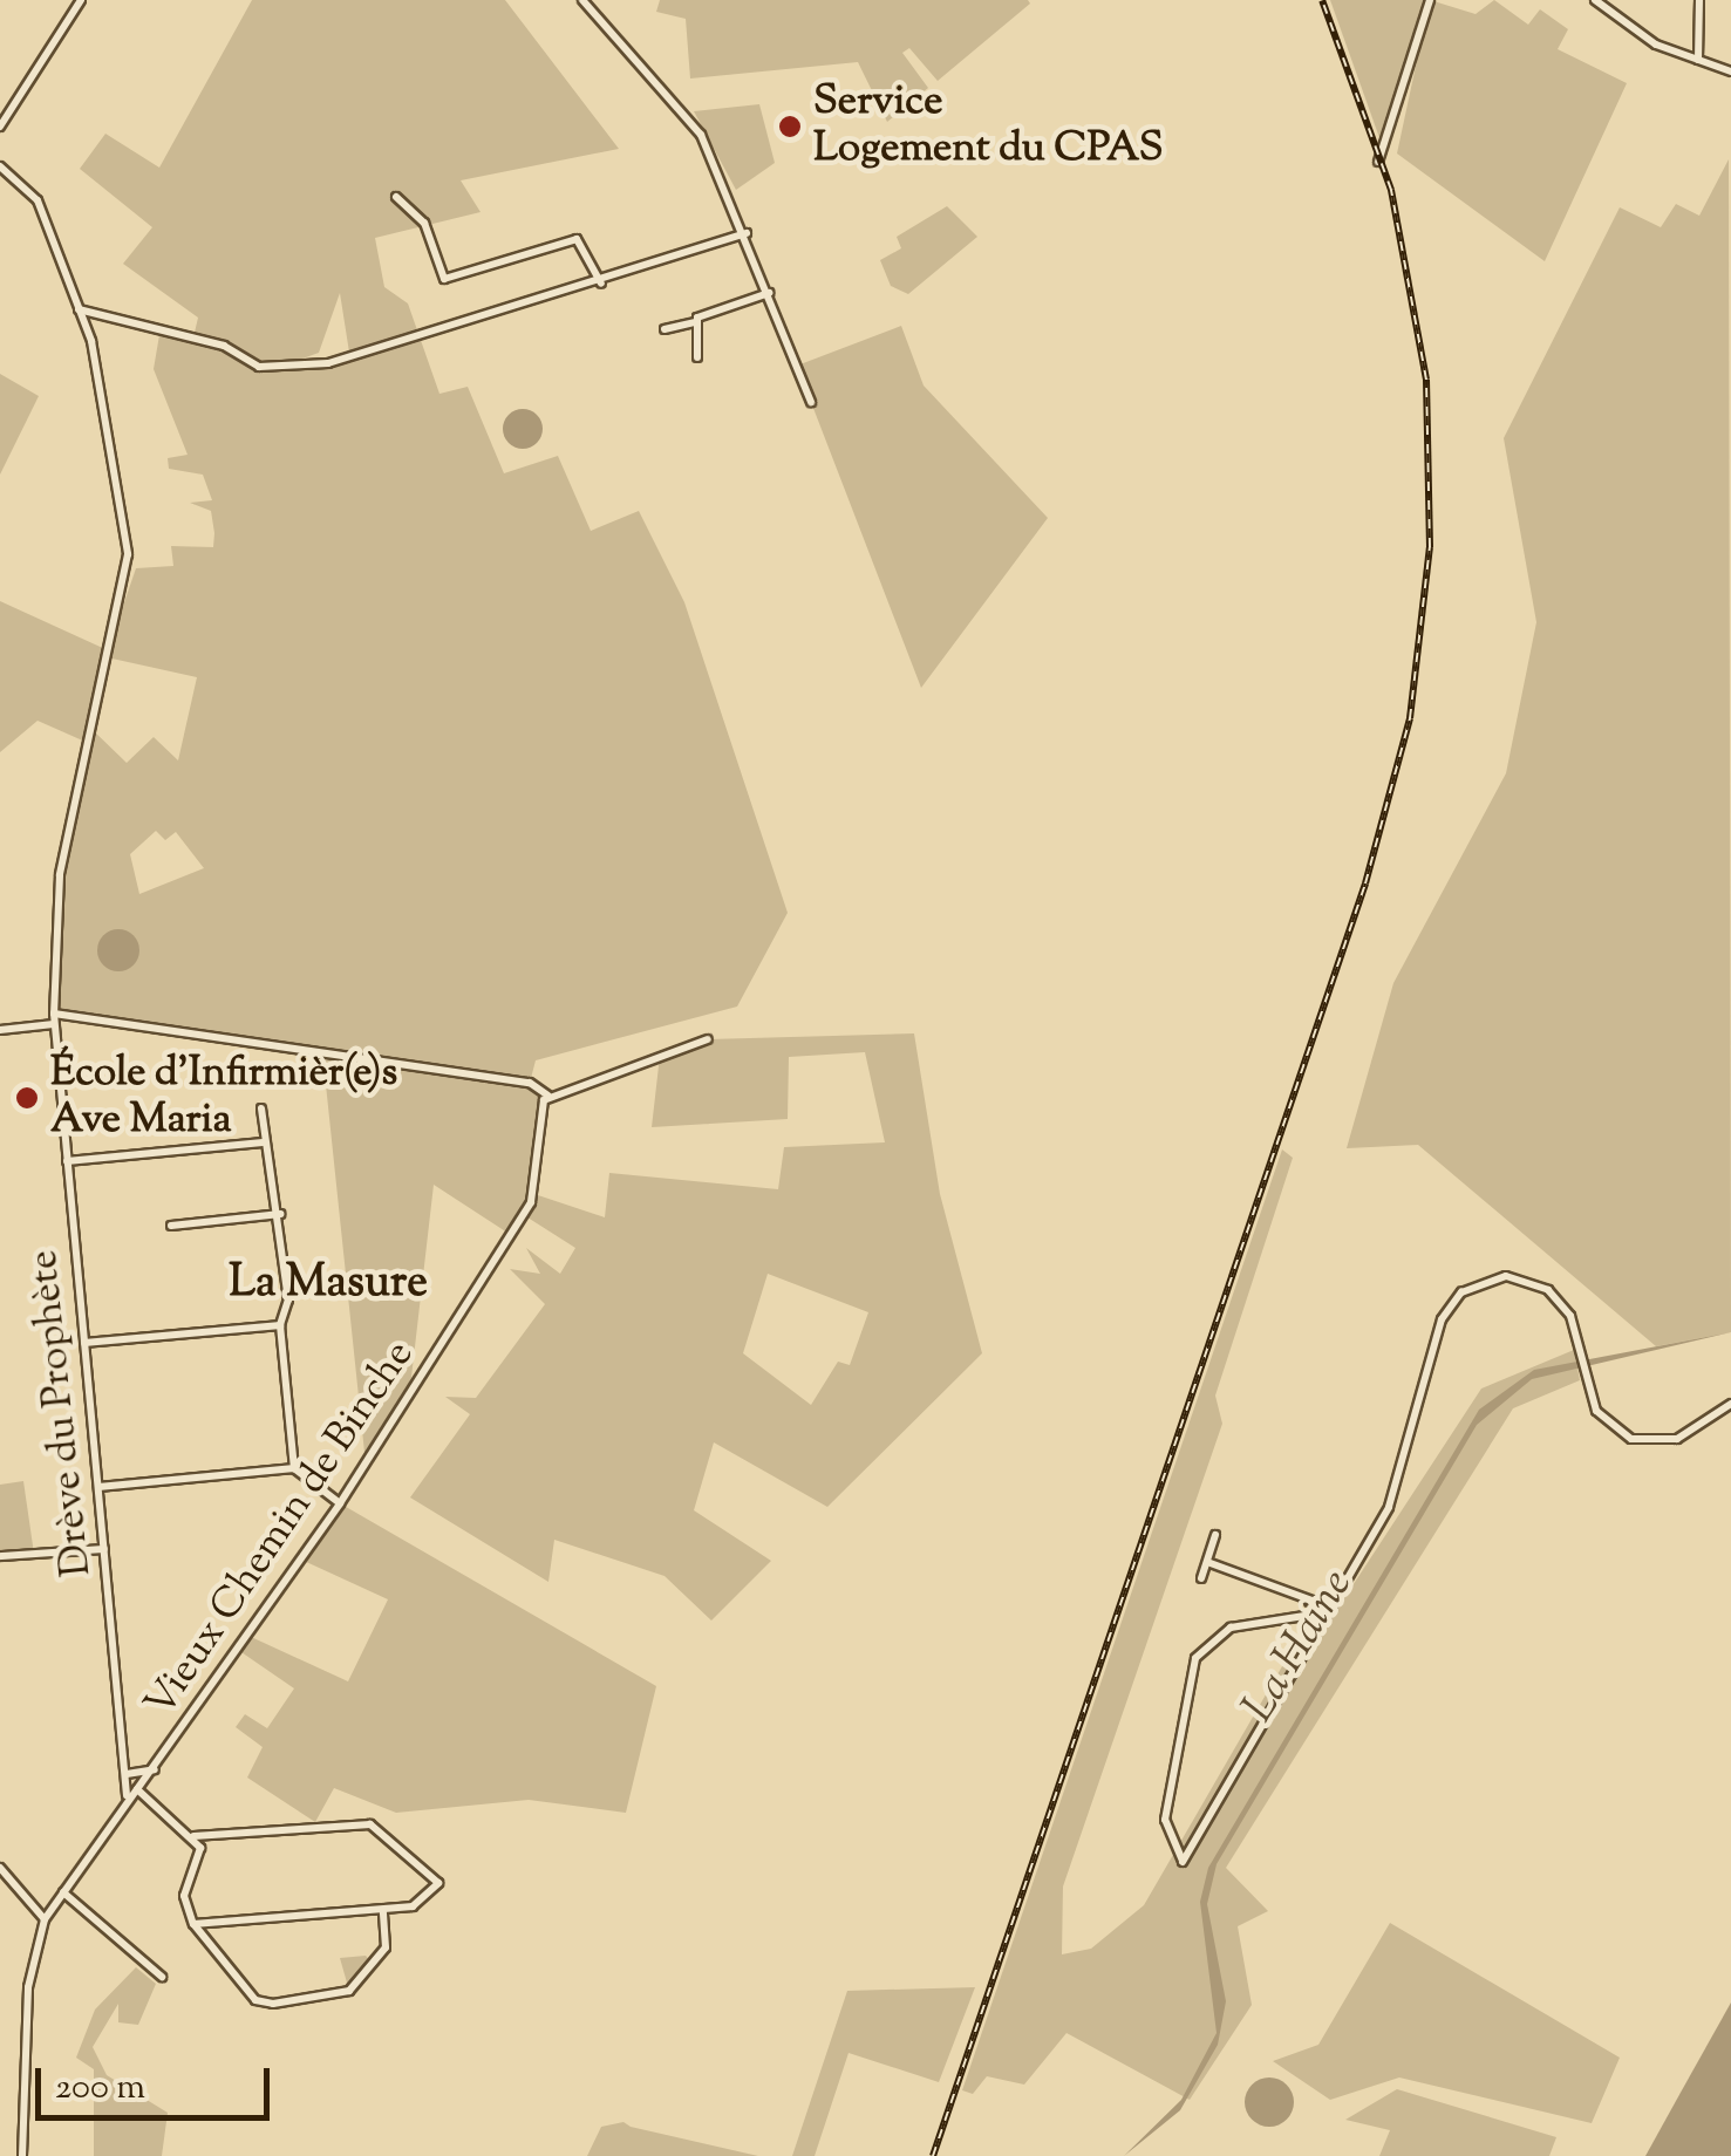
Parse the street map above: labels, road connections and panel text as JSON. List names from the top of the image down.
{
  "streets": {
    "street": ["Drève du Prophète", "Vieux Chemin de Binche"]
  },
  "crossings": [
    ["Drève du Prophète", "Vieux Chemin de Binche"]
  ],
  "districts": ["La Masure"],
  "water": ["La Haine"],
  "places": ["Service Logement du CPAS", "École d'Infirmièr(e)s Ave Maria"],
  "scale_bar": "200 m"
}
